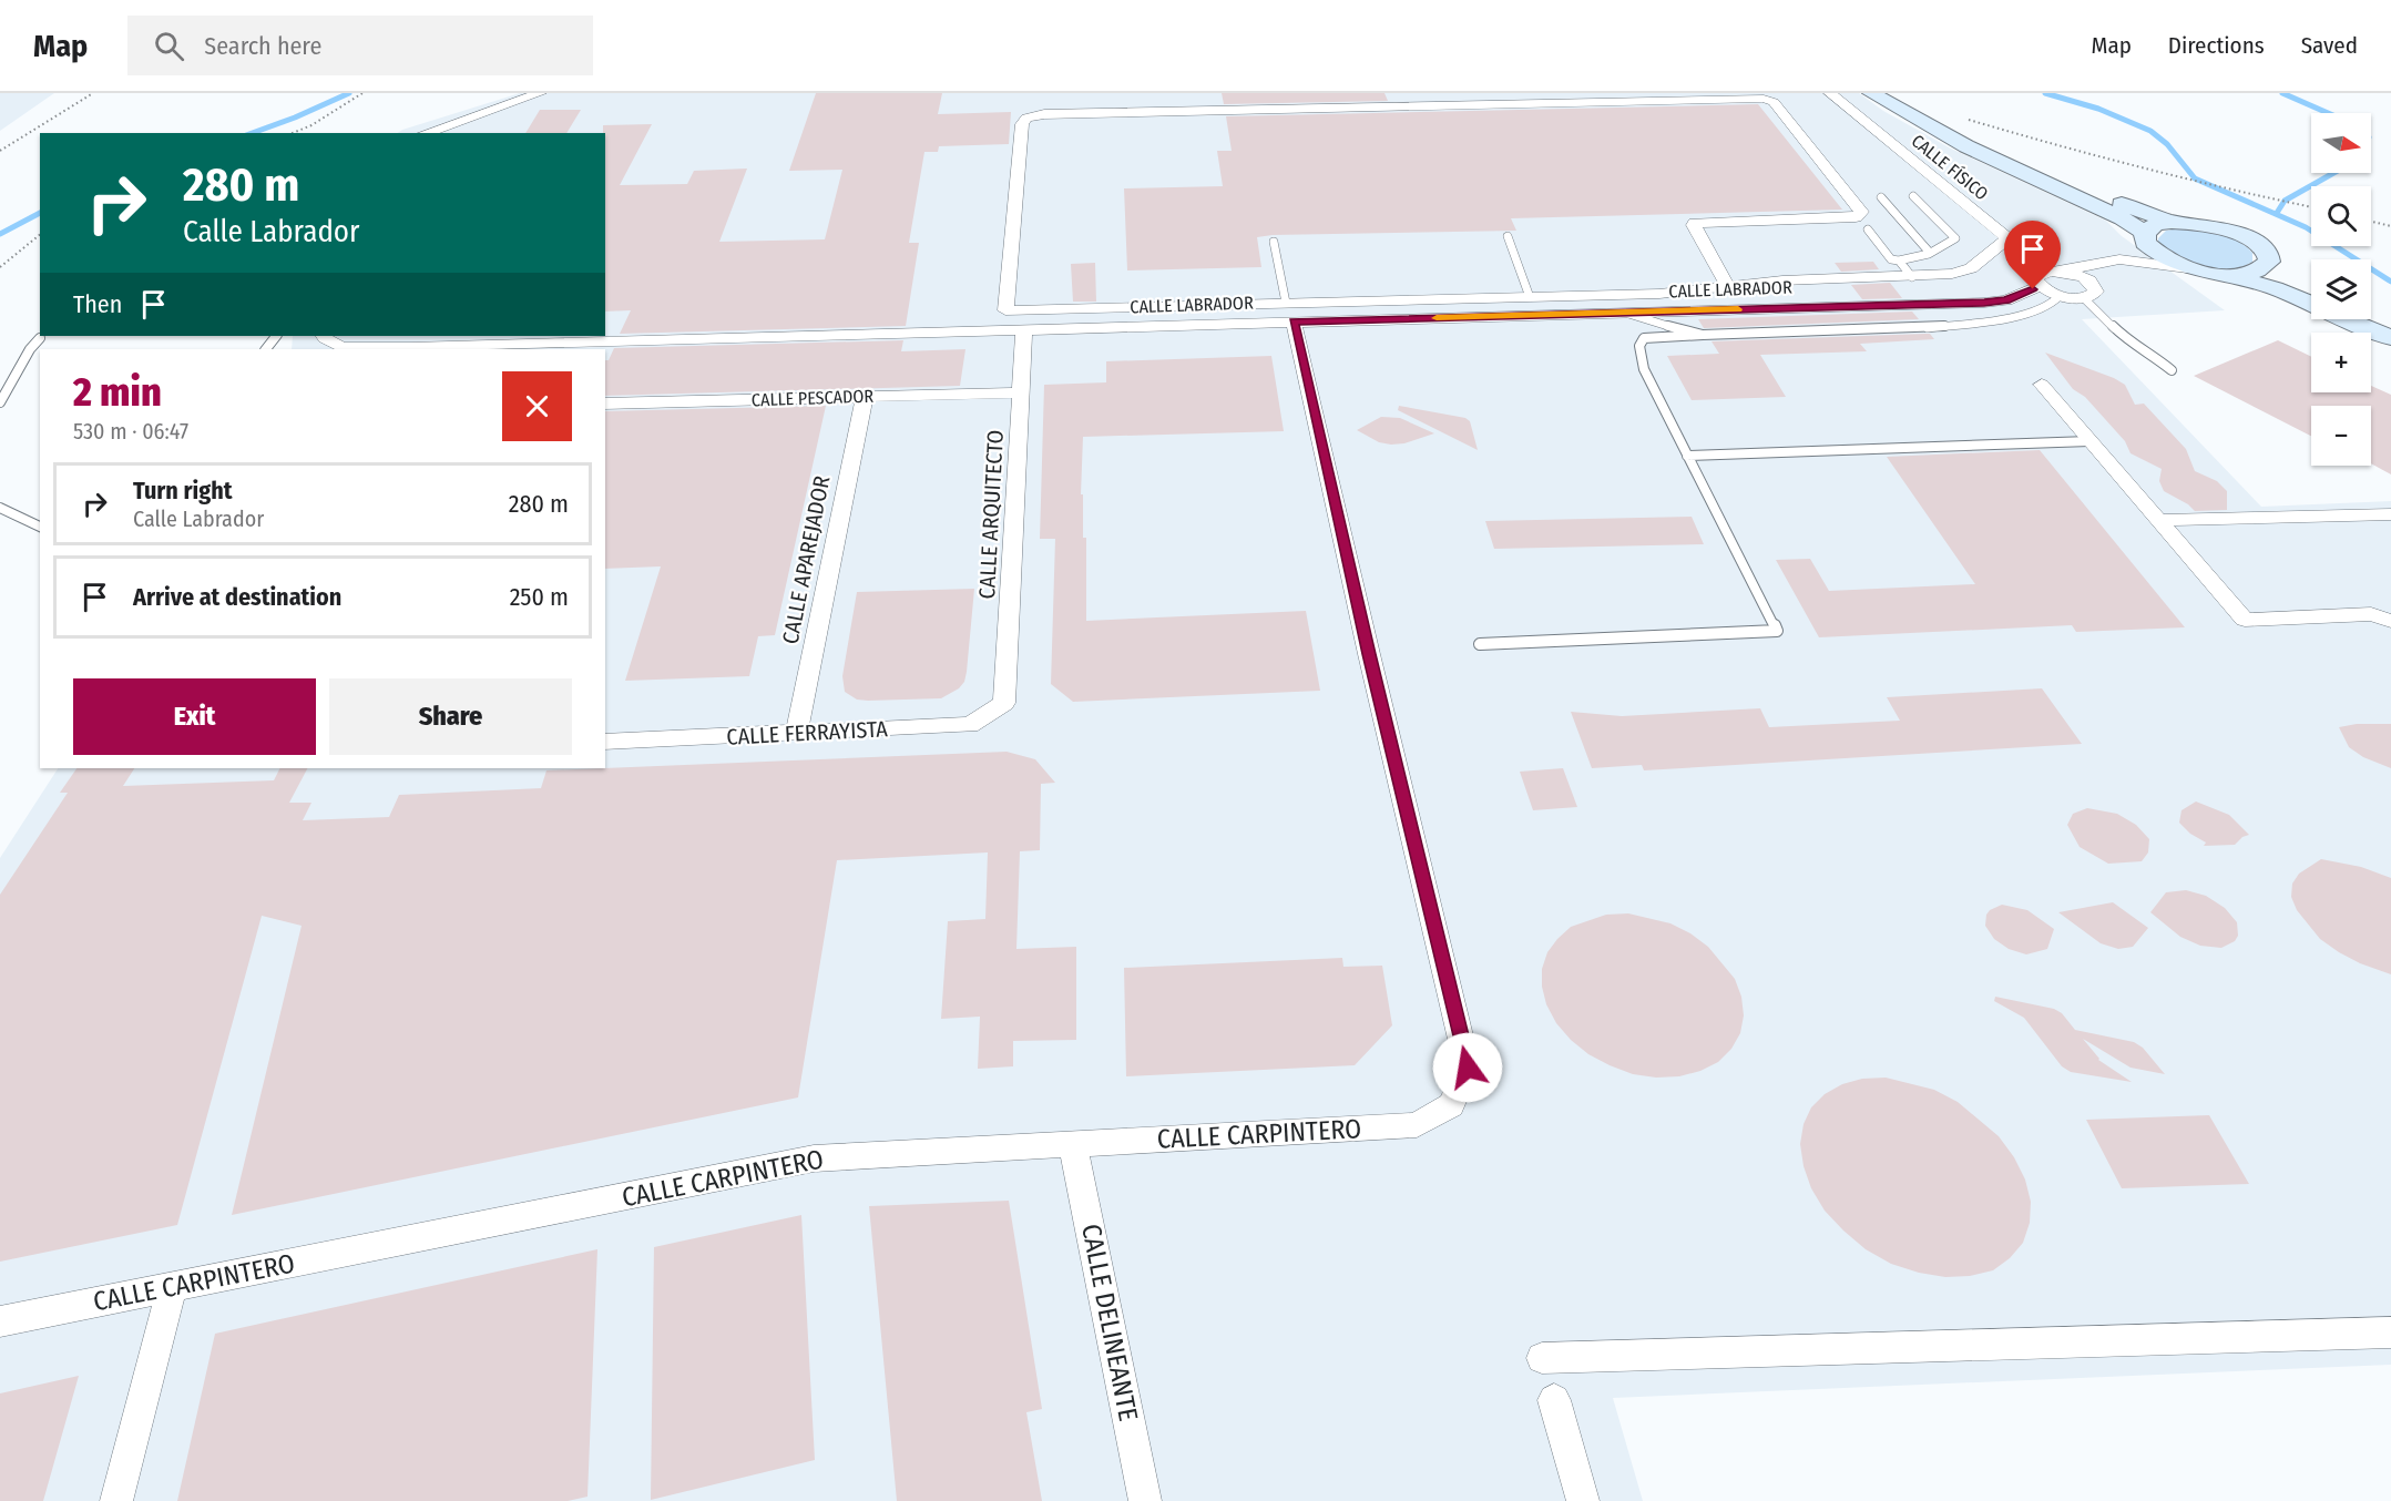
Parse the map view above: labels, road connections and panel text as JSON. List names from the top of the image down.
{
  "streets": {
    "street": [
      "CALLE FÍSICO",
      "CALLE LABRADOR",
      "CALLE PESCADOR",
      "CALLE ARQUITECTO",
      "CALLE APAREJADOR",
      "CALLE FERRAYISTA",
      "CALLE CARPINTERO",
      "CALLE DELINEANTE"
    ]
  },
  "crossings": [
    ["CALLE FÍSICO", "CALLE LABRADOR"],
    ["CALLE LABRADOR", "CALLE ARQUITECTO"],
    ["CALLE LABRADOR", "CALLE CARPINTERO"],
    ["CALLE PESCADOR", "CALLE ARQUITECTO"],
    ["CALLE PESCADOR", "CALLE APAREJADOR"],
    ["CALLE ARQUITECTO", "CALLE FERRAYISTA"],
    ["CALLE APAREJADOR", "CALLE FERRAYISTA"],
    ["CALLE CARPINTERO", "CALLE DELINEANTE"]
  ],
  "north": "right",
  "page": {
    "header": "Map",
    "search": "Search here",
    "nav": ["Map", "Directions", "Saved"],
    "map_buttons": ["+", "−"],
    "turn": ["280 m", "Calle Labrador"],
    "then": "Then",
    "heading": ["2 min", "530 m · 06:47"],
    "list": [
      {
        "name": "Turn right",
        "note": "Calle Labrador",
        "value": "280 m"
      },
      {
        "name": "Arrive at destination",
        "value": "250 m"
      }
    ],
    "buttons": ["Exit", "Share"]
  }
}
